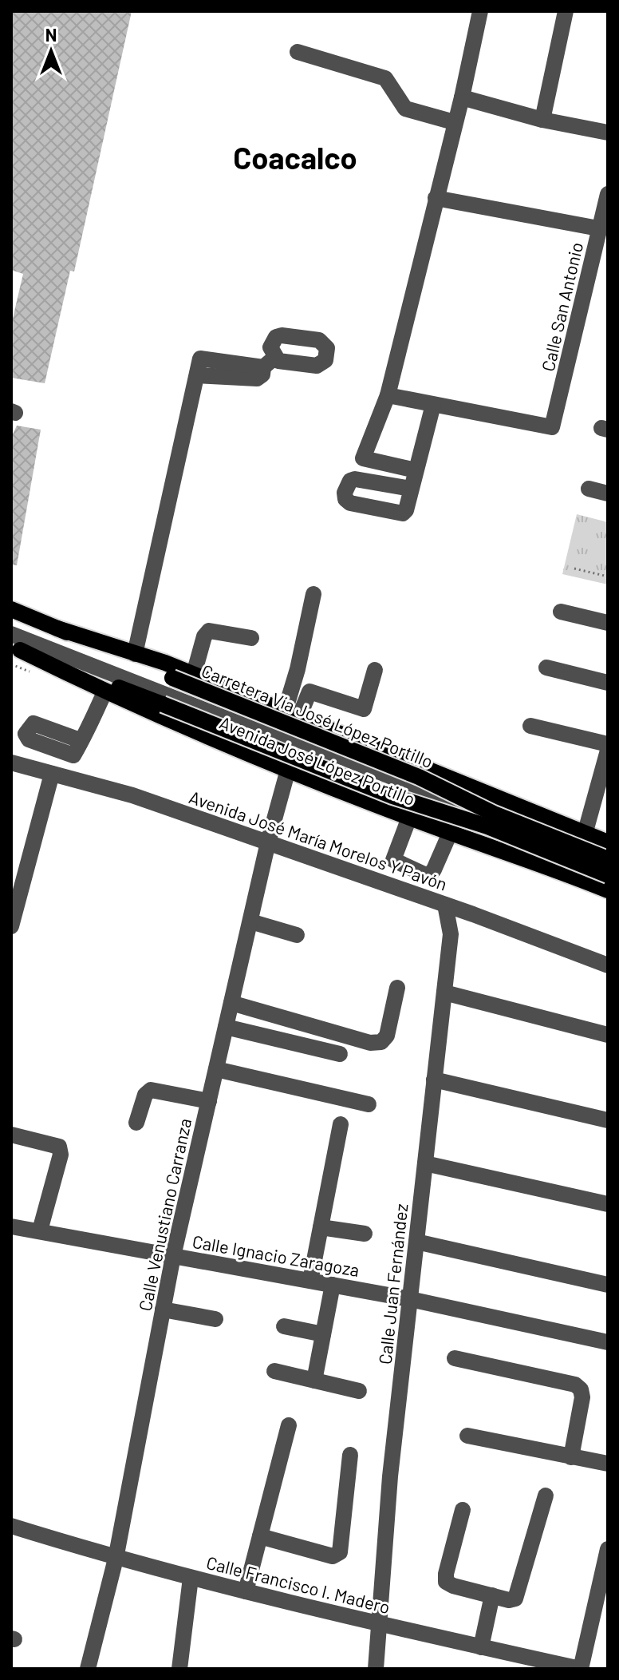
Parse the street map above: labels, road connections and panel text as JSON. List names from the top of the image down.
{
  "streets": {
    "main road": ["Carretera Vía José López Portillo", "Avenida José López Portillo"],
    "street": [
      "Calle San Antonio",
      "Avenida José María Morelos Y Pavón",
      "Calle Venustiano Carranza",
      "Calle Ignacio Zaragoza",
      "Calle Juan Fernández",
      "Calle Francisco I. Madero"
    ]
  },
  "crossings": [
    ["Carretera Vía José López Portillo", "Avenida José López Portillo"],
    ["Avenida José López Portillo", "Calle Venustiano Carranza"],
    ["Avenida José María Morelos Y Pavón", "Calle Venustiano Carranza"],
    ["Avenida José María Morelos Y Pavón", "Calle Juan Fernández"],
    ["Calle Venustiano Carranza", "Calle Ignacio Zaragoza"],
    ["Calle Venustiano Carranza", "Calle Francisco I. Madero"],
    ["Calle Ignacio Zaragoza", "Calle Juan Fernández"],
    ["Calle Juan Fernández", "Calle Francisco I. Madero"]
  ],
  "districts": ["Coacalco"],
  "north": "top"
}
